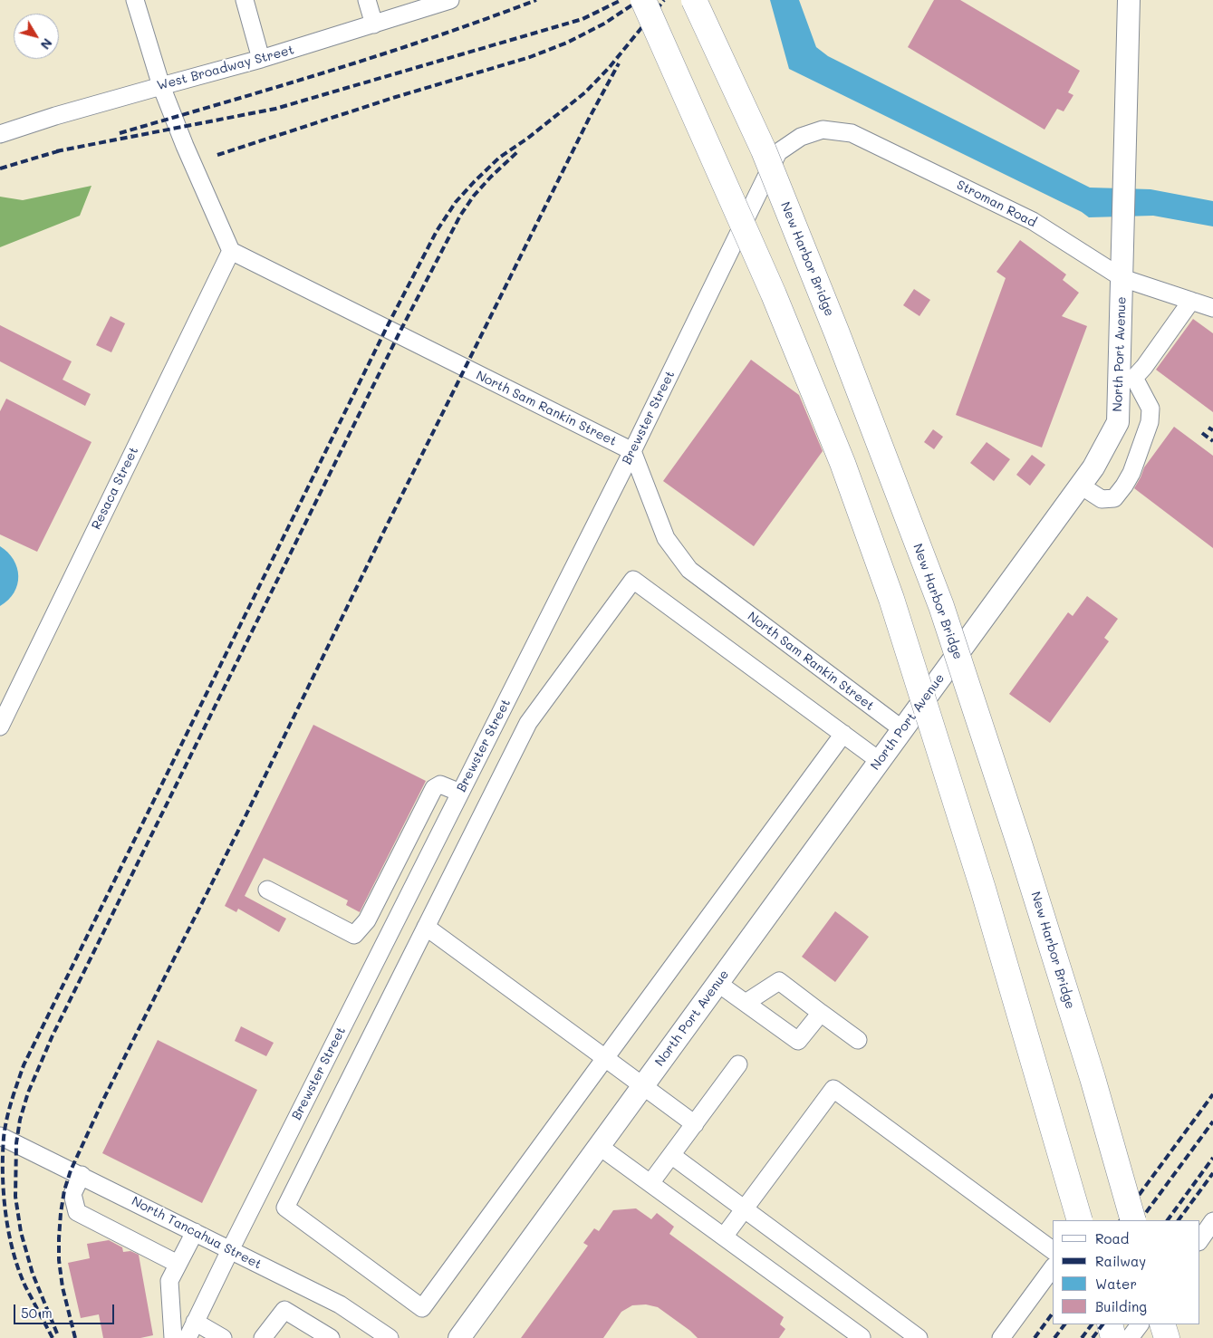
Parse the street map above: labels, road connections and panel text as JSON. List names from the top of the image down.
{
  "streets": {
    "highway": ["New Harbor Bridge"],
    "main road": ["North Port Avenue"],
    "street": [
      "West Broadway Street",
      "Stroman Road",
      "North Sam Rankin Street",
      "Brewster Street",
      "Resaca Street",
      "North Tancahua Street"
    ]
  },
  "crossings": [
    ["Stroman Road", "North Port Avenue"],
    ["Stroman Road", "Brewster Street"],
    ["North Port Avenue", "North Sam Rankin Street"],
    ["North Sam Rankin Street", "Brewster Street"],
    ["North Sam Rankin Street", "Resaca Street"],
    ["Brewster Street", "North Tancahua Street"]
  ],
  "legend": [
    "Road",
    "Railway",
    "Water",
    "Building"
  ],
  "scale_bar": "50 m",
  "north": "bottom right"
}
